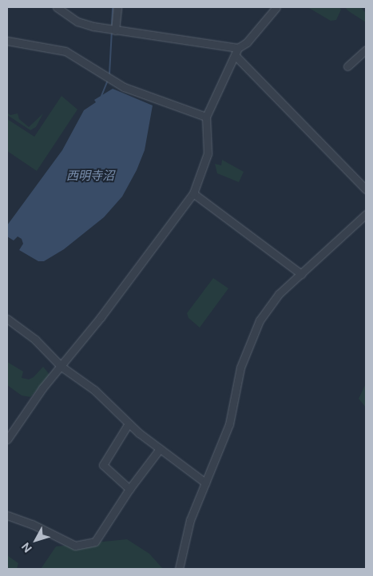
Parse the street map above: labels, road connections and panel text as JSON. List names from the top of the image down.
{
  "water": ["西明寺沼"],
  "north": "bottom left"
}
